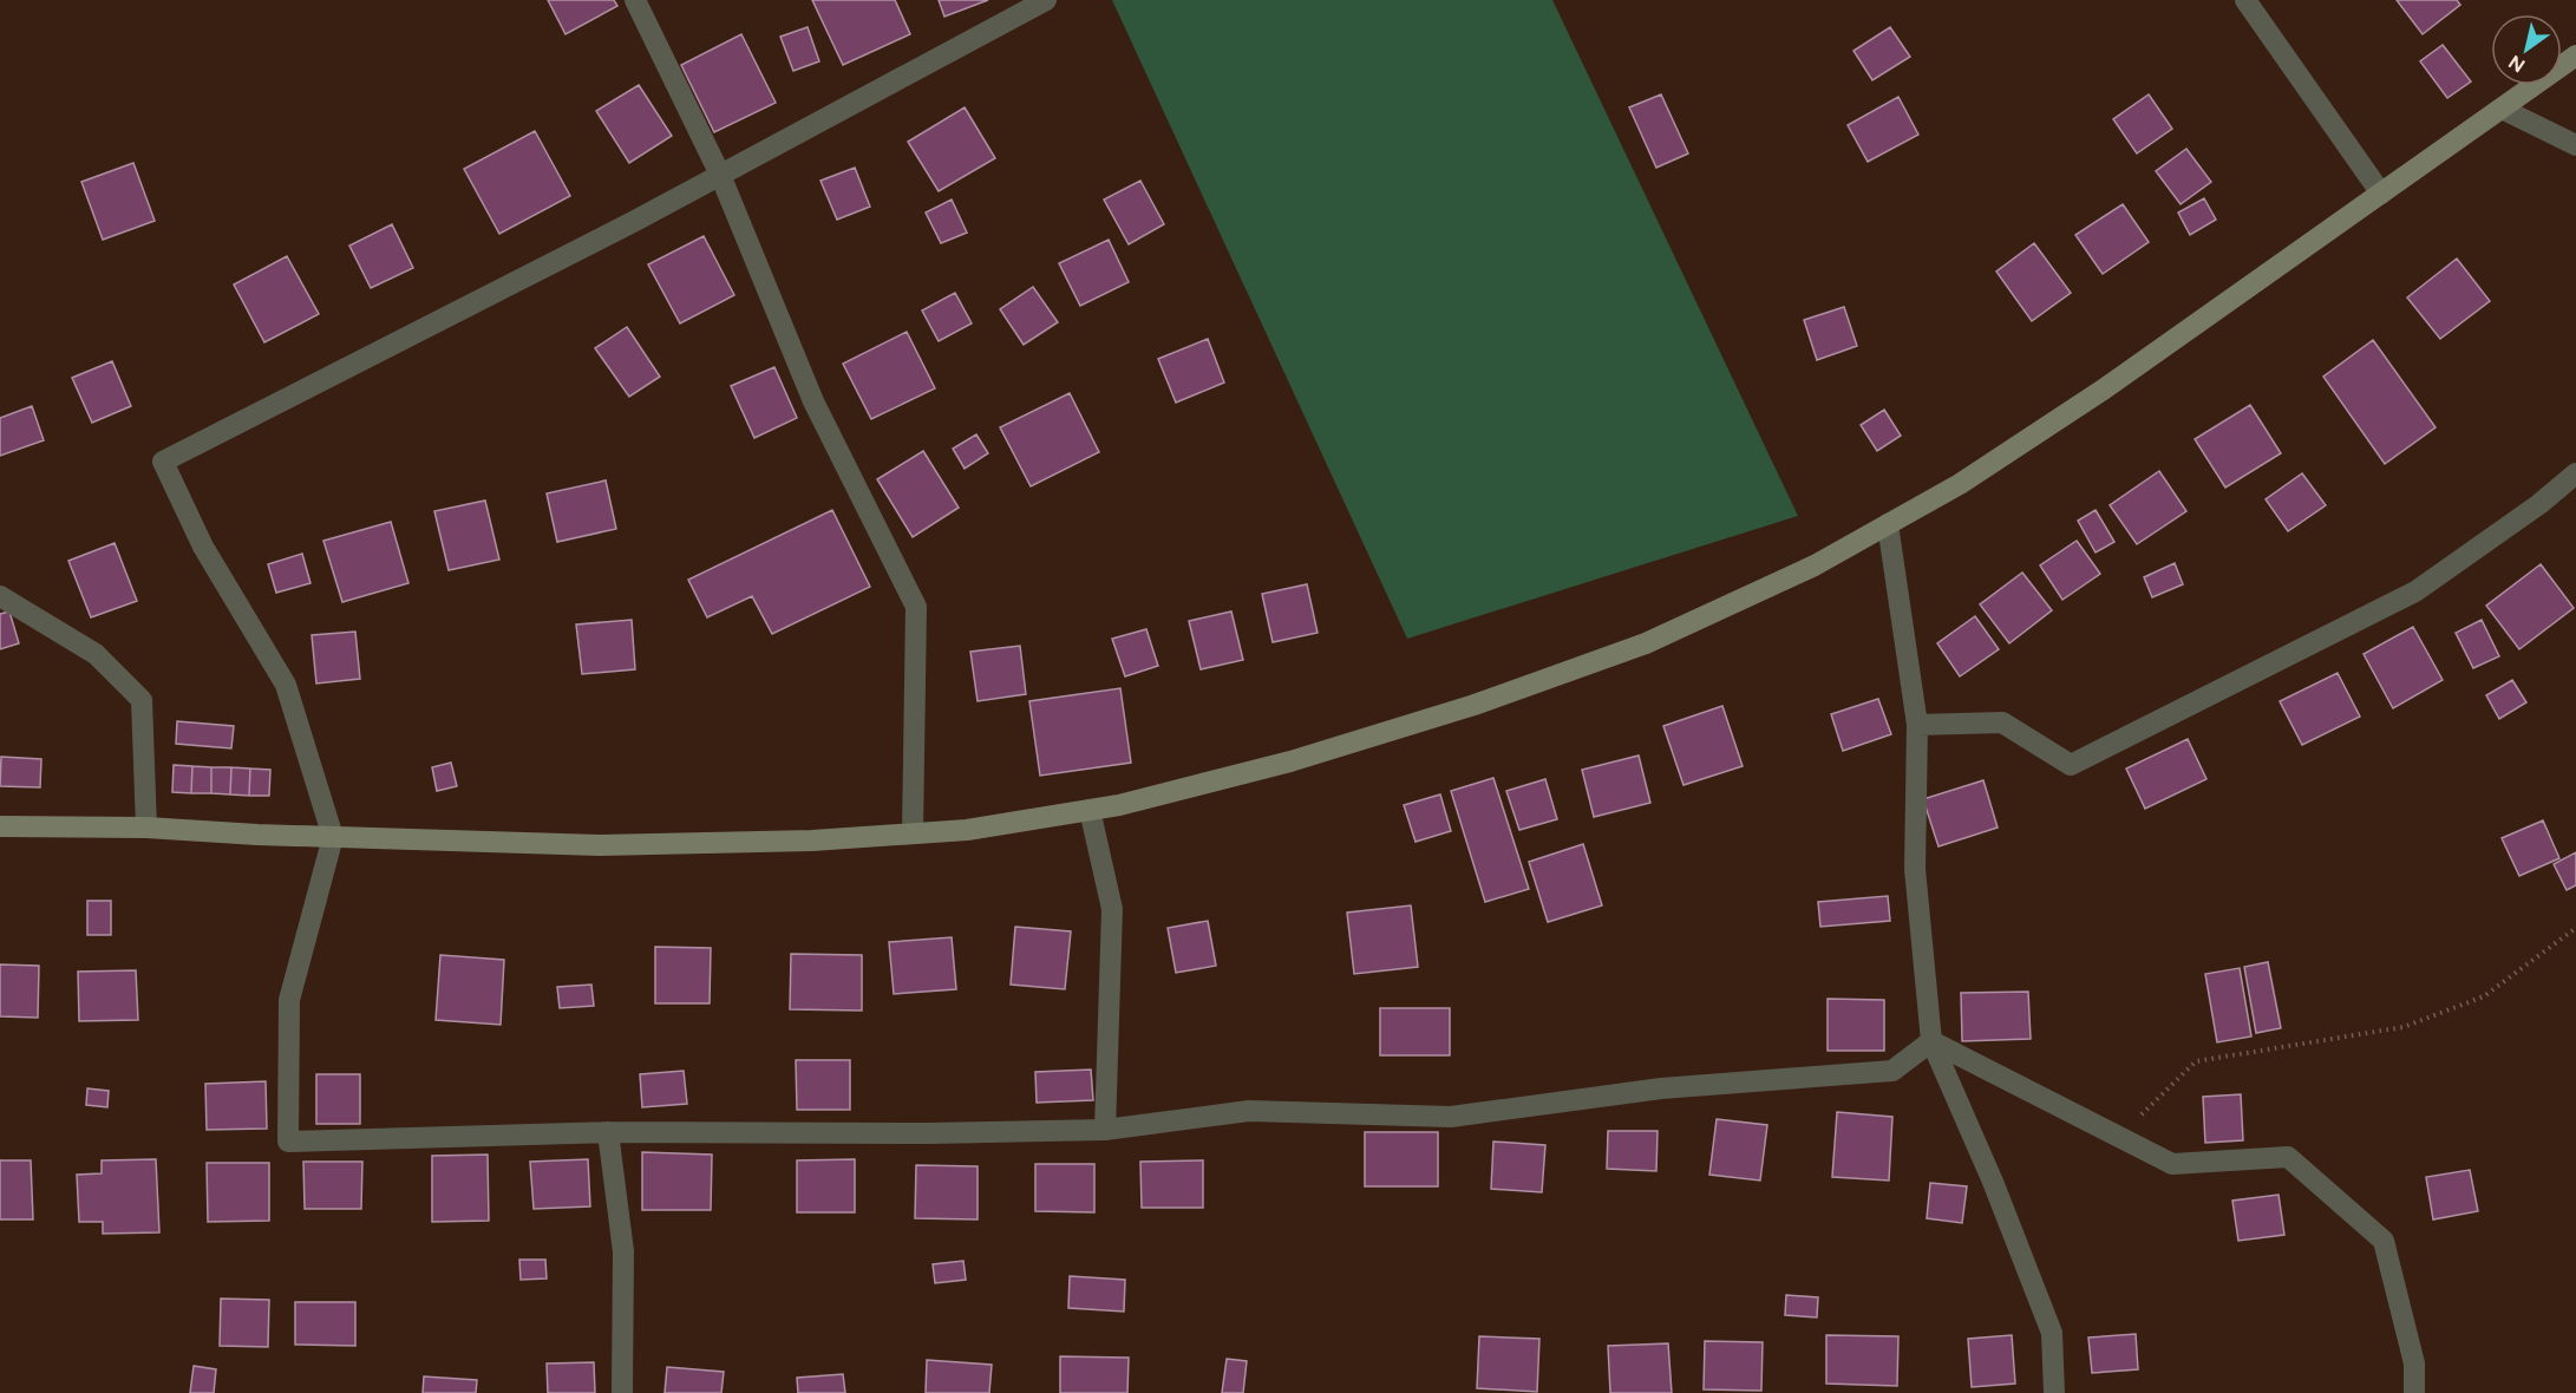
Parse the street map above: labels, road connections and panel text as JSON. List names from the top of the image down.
{
  "north": "bottom left"
}
